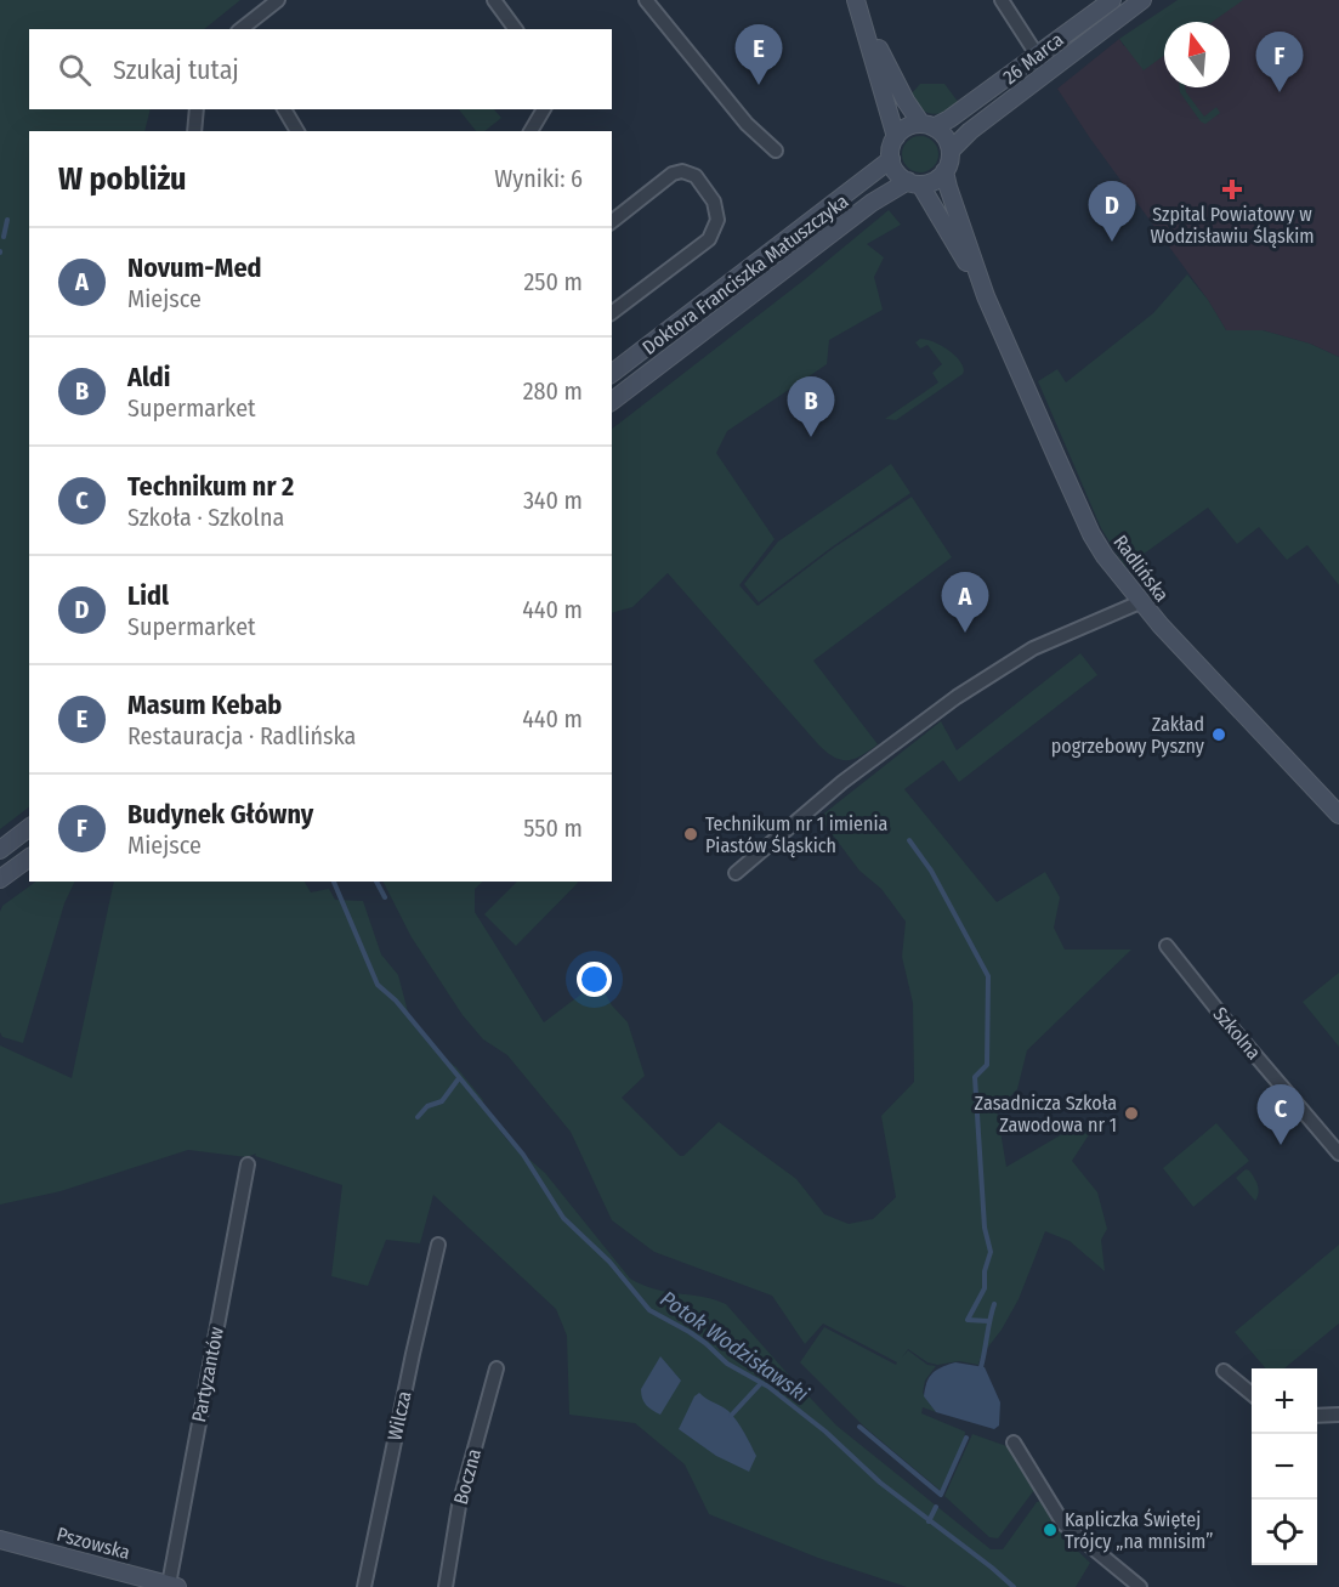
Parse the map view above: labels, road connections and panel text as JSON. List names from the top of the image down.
{
  "streets": {
    "main road": [
      "26 Marca",
      "Doktora Franciszka Matuszczyka",
      "Radlińska",
      "Pszowska"
    ],
    "street": [
      "Szkolna",
      "Partyzantów",
      "Wilcza",
      "Boczna"
    ]
  },
  "crossings": [
    ["26 Marca", "Doktora Franciszka Matuszczyka"],
    ["26 Marca", "Radlińska"],
    ["Doktora Franciszka Matuszczyka", "Radlińska"],
    ["Partyzantów", "Pszowska"]
  ],
  "water": ["Potok Wodzisławski"],
  "places": {
    "health": ["Szpital Powiatowy w Wodzisławiu Śląskim"],
    "other": [
      "Zakład pogrzebowy Pyszny",
      "Technikum nr 1 imienia Piastów Śląskich",
      "Zasadnicza Szkoła Zawodowa nr 1",
      "Kapliczka Świętej Trójcy „na mnisim”"
    ]
  },
  "north": "top",
  "page": {
    "pins": [
      "E",
      "F",
      "D",
      "B",
      "A",
      "C"
    ],
    "search": "Szukaj tutaj",
    "heading": ["W pobliżu", "Wyniki: 6"],
    "list": [
      {
        "mark": "A",
        "name": "Novum-Med",
        "note": "Miejsce",
        "value": "250 m"
      },
      {
        "mark": "B",
        "name": "Aldi",
        "note": "Supermarket",
        "value": "280 m"
      },
      {
        "mark": "C",
        "name": "Technikum nr 2",
        "note": "Szkoła · Szkolna",
        "value": "340 m"
      },
      {
        "mark": "D",
        "name": "Lidl",
        "note": "Supermarket",
        "value": "440 m"
      },
      {
        "mark": "E",
        "name": "Masum Kebab",
        "note": "Restauracja · Radlińska",
        "value": "440 m"
      },
      {
        "mark": "F",
        "name": "Budynek Główny",
        "note": "Miejsce",
        "value": "550 m"
      }
    ],
    "map_buttons": ["+", "−"]
  }
}
